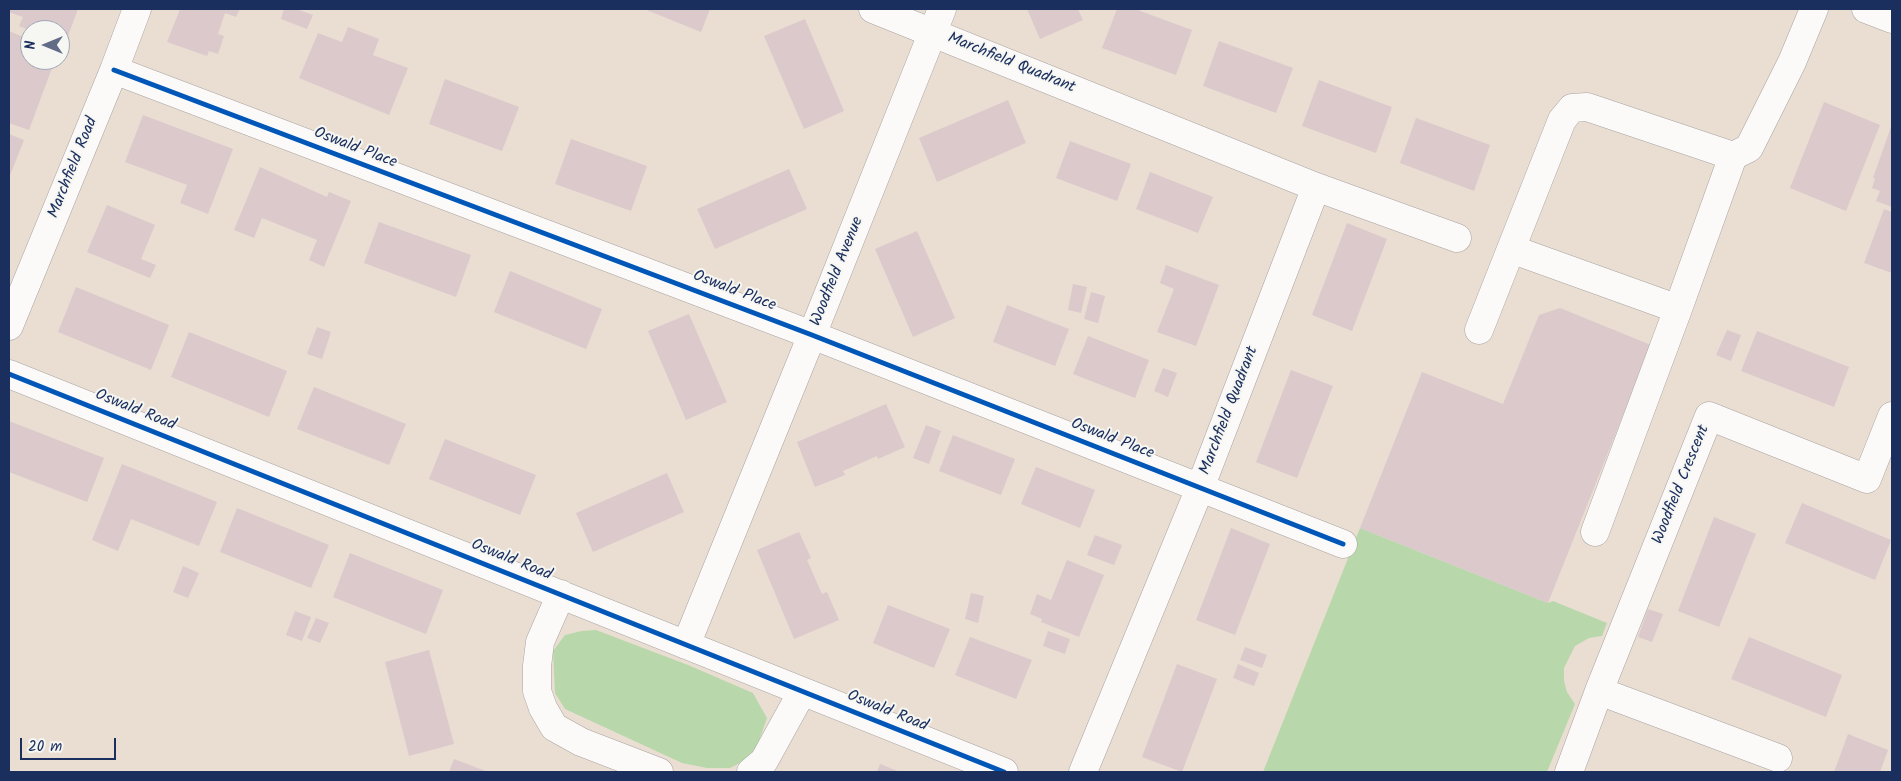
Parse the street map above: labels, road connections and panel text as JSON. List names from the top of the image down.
{
  "streets": {
    "street": [
      "Marchfield Quadrant",
      "Oswald Place",
      "Marchfield Road",
      "Woodfield Avenue",
      "Oswald Road",
      "Woodfield Crescent"
    ]
  },
  "crossings": [
    ["Marchfield Quadrant", "Oswald Place"],
    ["Marchfield Quadrant", "Woodfield Avenue"],
    ["Oswald Place", "Marchfield Road"],
    ["Oswald Place", "Woodfield Avenue"],
    ["Woodfield Avenue", "Oswald Road"]
  ],
  "scale_bar": "20 m",
  "north": "left"
}
